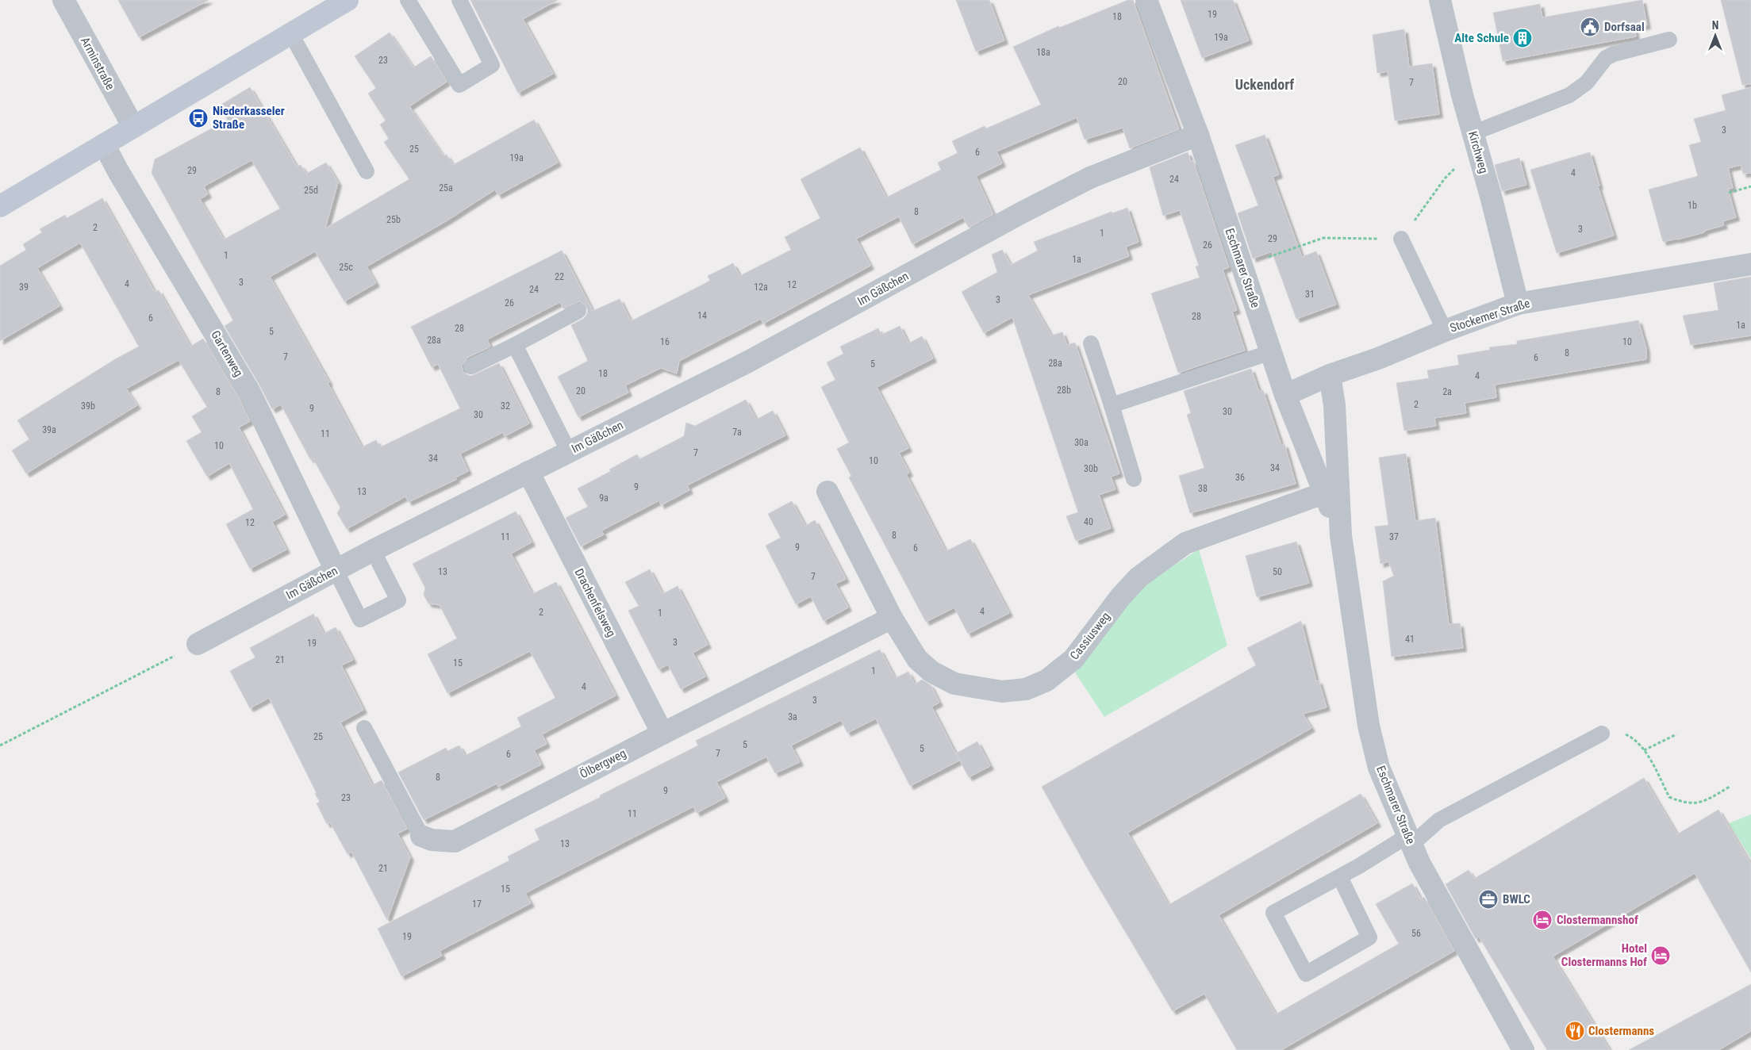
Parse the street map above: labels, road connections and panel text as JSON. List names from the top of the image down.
{
  "streets": {
    "street": [
      "Arminstraße",
      "Kirchweg",
      "Eschmarer Straße",
      "Im Gäßchen",
      "Stockemer Straße",
      "Gartenweg",
      "Drachenfelsweg",
      "Cassiusweg",
      "Ölbergweg"
    ]
  },
  "crossings": [
    ["Kirchweg", "Stockemer Straße"],
    ["Eschmarer Straße", "Im Gäßchen"],
    ["Eschmarer Straße", "Stockemer Straße"],
    ["Eschmarer Straße", "Cassiusweg"],
    ["Im Gäßchen", "Gartenweg"],
    ["Im Gäßchen", "Drachenfelsweg"],
    ["Drachenfelsweg", "Ölbergweg"],
    ["Cassiusweg", "Ölbergweg"]
  ],
  "districts": ["Uckendorf"],
  "places": {
    "public building": ["Dorfsaal"],
    "building": ["Alte Schule"],
    "bus stop": ["Niederkasseler Straße"],
    "office": ["BWLC"],
    "hotel": ["Clostermannshof", "Hotel Clostermanns Hof"],
    "restaurant": ["Clostermanns"]
  },
  "house_numbers": [
    "19",
    "18",
    "19a",
    "18a",
    "23",
    "20",
    "7",
    "3",
    "25",
    "6",
    "19a",
    "29",
    "4",
    "24",
    "25a",
    "25d",
    "1b",
    "8",
    "25b",
    "2",
    "3",
    "1",
    "29",
    "26",
    "1",
    "1a",
    "25c",
    "22",
    "3",
    "4",
    "12",
    "39",
    "12a",
    "24",
    "31",
    "3",
    "26",
    "14",
    "28",
    "6",
    "1a",
    "28",
    "5",
    "28a",
    "16",
    "10",
    "8",
    "7",
    "6",
    "28a",
    "5",
    "18",
    "4",
    "28b",
    "20",
    "8",
    "2a",
    "2",
    "39b",
    "32",
    "9",
    "30",
    "30",
    "39a",
    "7a",
    "11",
    "30a",
    "10",
    "7",
    "34",
    "10",
    "34",
    "30b",
    "36",
    "9",
    "38",
    "13",
    "9a",
    "40",
    "12",
    "8",
    "11",
    "37",
    "9",
    "6",
    "13",
    "50",
    "7",
    "4",
    "2",
    "1",
    "41",
    "3",
    "19",
    "21",
    "15",
    "1",
    "4",
    "3",
    "3a",
    "25",
    "5",
    "5",
    "7",
    "6",
    "8",
    "9",
    "23",
    "11",
    "13",
    "21",
    "15",
    "17",
    "56",
    "19"
  ],
  "north": "top"
}
